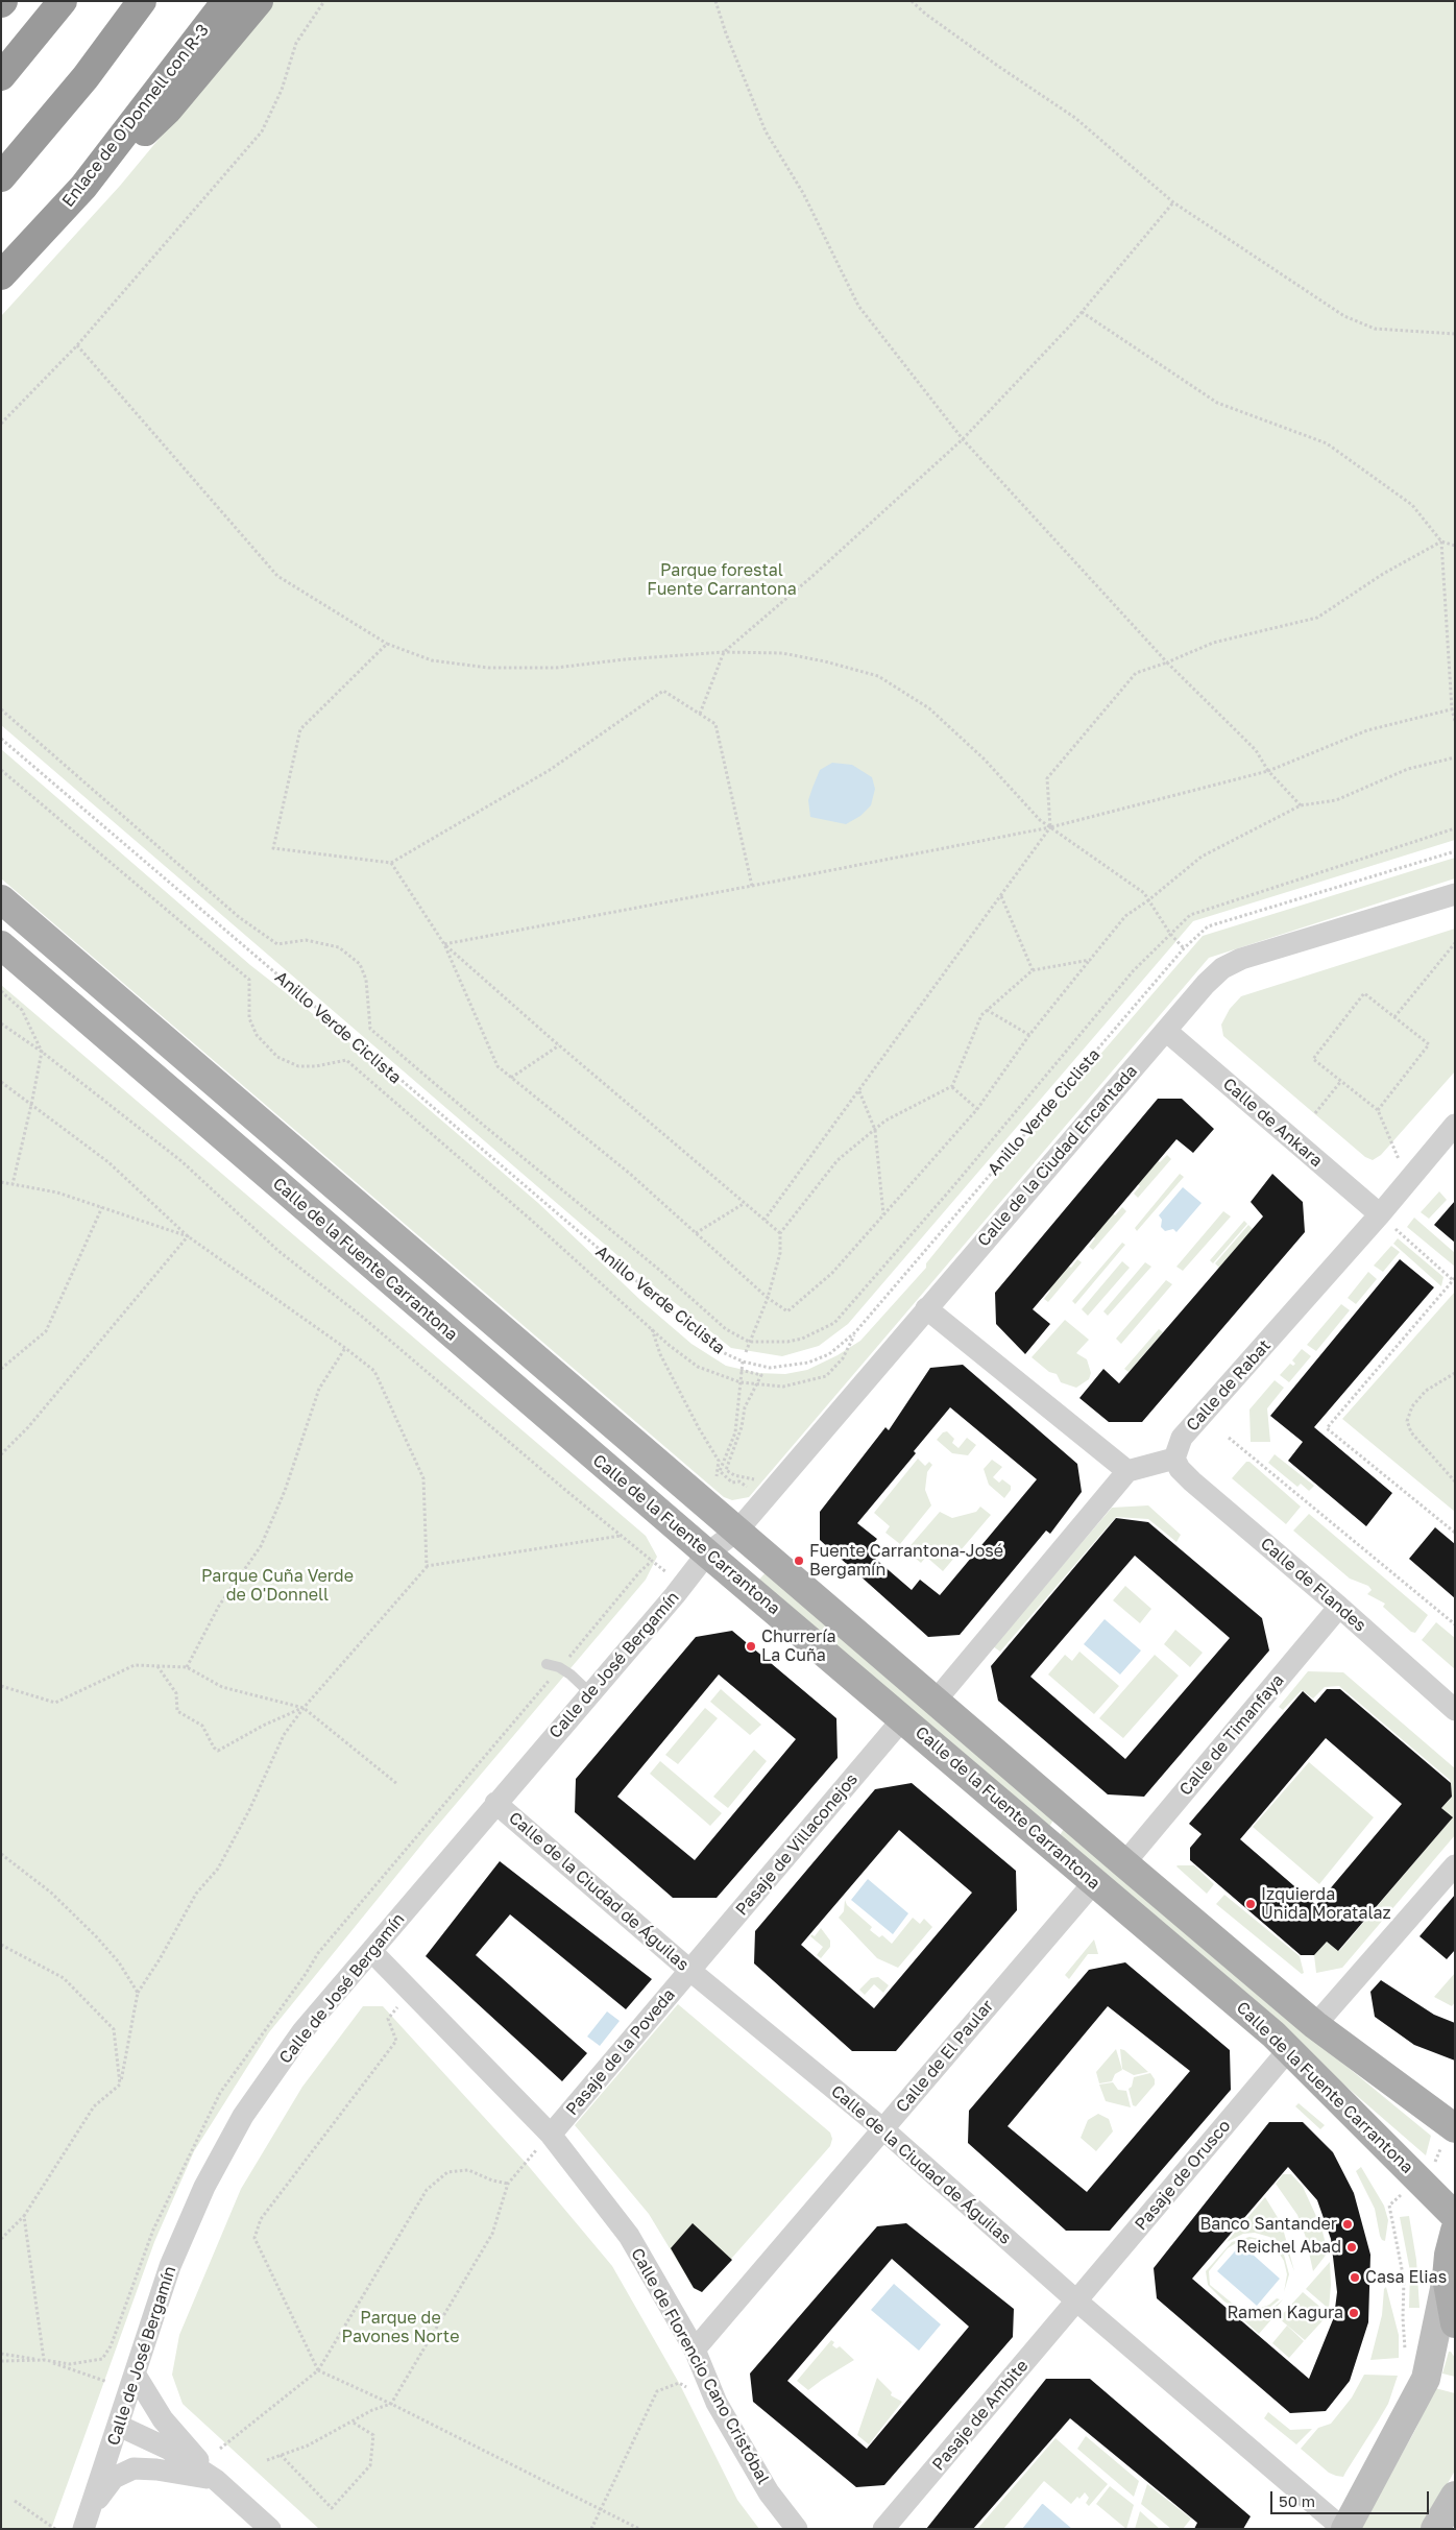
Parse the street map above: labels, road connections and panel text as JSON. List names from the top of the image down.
{
  "streets": {
    "highway": ["Enlace de O'Donnell con R-3"],
    "main road": ["Calle de la Fuente Carrantona"],
    "street": [
      "Calle de Ankara",
      "Calle de la Ciudad Encantada",
      "Calle de Rabat",
      "Calle de Flandes",
      "Calle de José Bergamín",
      "Calle de Timanfaya",
      "Pasaje de Villaconejos",
      "Calle de la Ciudad de Águilas",
      "Pasaje de la Poveda",
      "Calle de El Paular",
      "Pasaje de Orusco",
      "Calle de Florencio Cano Cristóbal",
      "Pasaje de Ambite"
    ],
    "path": ["Anillo Verde Ciclista"]
  },
  "crossings": [
    ["Calle de Ankara", "Calle de la Ciudad Encantada"],
    ["Calle de Ankara", "Calle de Rabat"],
    ["Calle de la Ciudad Encantada", "Calle de la Fuente Carrantona"],
    ["Calle de la Ciudad Encantada", "Calle de José Bergamín"],
    ["Calle de la Fuente Carrantona", "Calle de José Bergamín"],
    ["Calle de la Fuente Carrantona", "Calle de Timanfaya"],
    ["Calle de la Fuente Carrantona", "Pasaje de Villaconejos"],
    ["Calle de la Fuente Carrantona", "Calle de El Paular"],
    ["Calle de la Fuente Carrantona", "Pasaje de Orusco"],
    ["Calle de Rabat", "Calle de Flandes"],
    ["Calle de Flandes", "Calle de Timanfaya"],
    ["Calle de José Bergamín", "Calle de la Ciudad de Águilas"],
    ["Calle de José Bergamín", "Calle de Florencio Cano Cristóbal"],
    ["Pasaje de Villaconejos", "Calle de la Ciudad de Águilas"],
    ["Pasaje de Villaconejos", "Pasaje de la Poveda"],
    ["Calle de la Ciudad de Águilas", "Pasaje de la Poveda"],
    ["Calle de la Ciudad de Águilas", "Calle de El Paular"],
    ["Calle de la Ciudad de Águilas", "Pasaje de Orusco"],
    ["Calle de la Ciudad de Águilas", "Pasaje de Ambite"],
    ["Pasaje de la Poveda", "Calle de Florencio Cano Cristóbal"],
    ["Calle de El Paular", "Calle de Florencio Cano Cristóbal"],
    ["Pasaje de Orusco", "Pasaje de Ambite"]
  ],
  "parks": ["Parque forestal Fuente Carrantona", "Parque Cuña Verde de O'Donnell", "Parque de Pavones Norte"],
  "places": [
    "Fuente Carrantona-José Bergamín",
    "Churrería La Cuña",
    "Izquierda Unida Moratalaz",
    "Banco Santander",
    "Reichel Abad",
    "Casa Elias",
    "Ramen Kagura"
  ],
  "scale_bar": "50 m"
}
